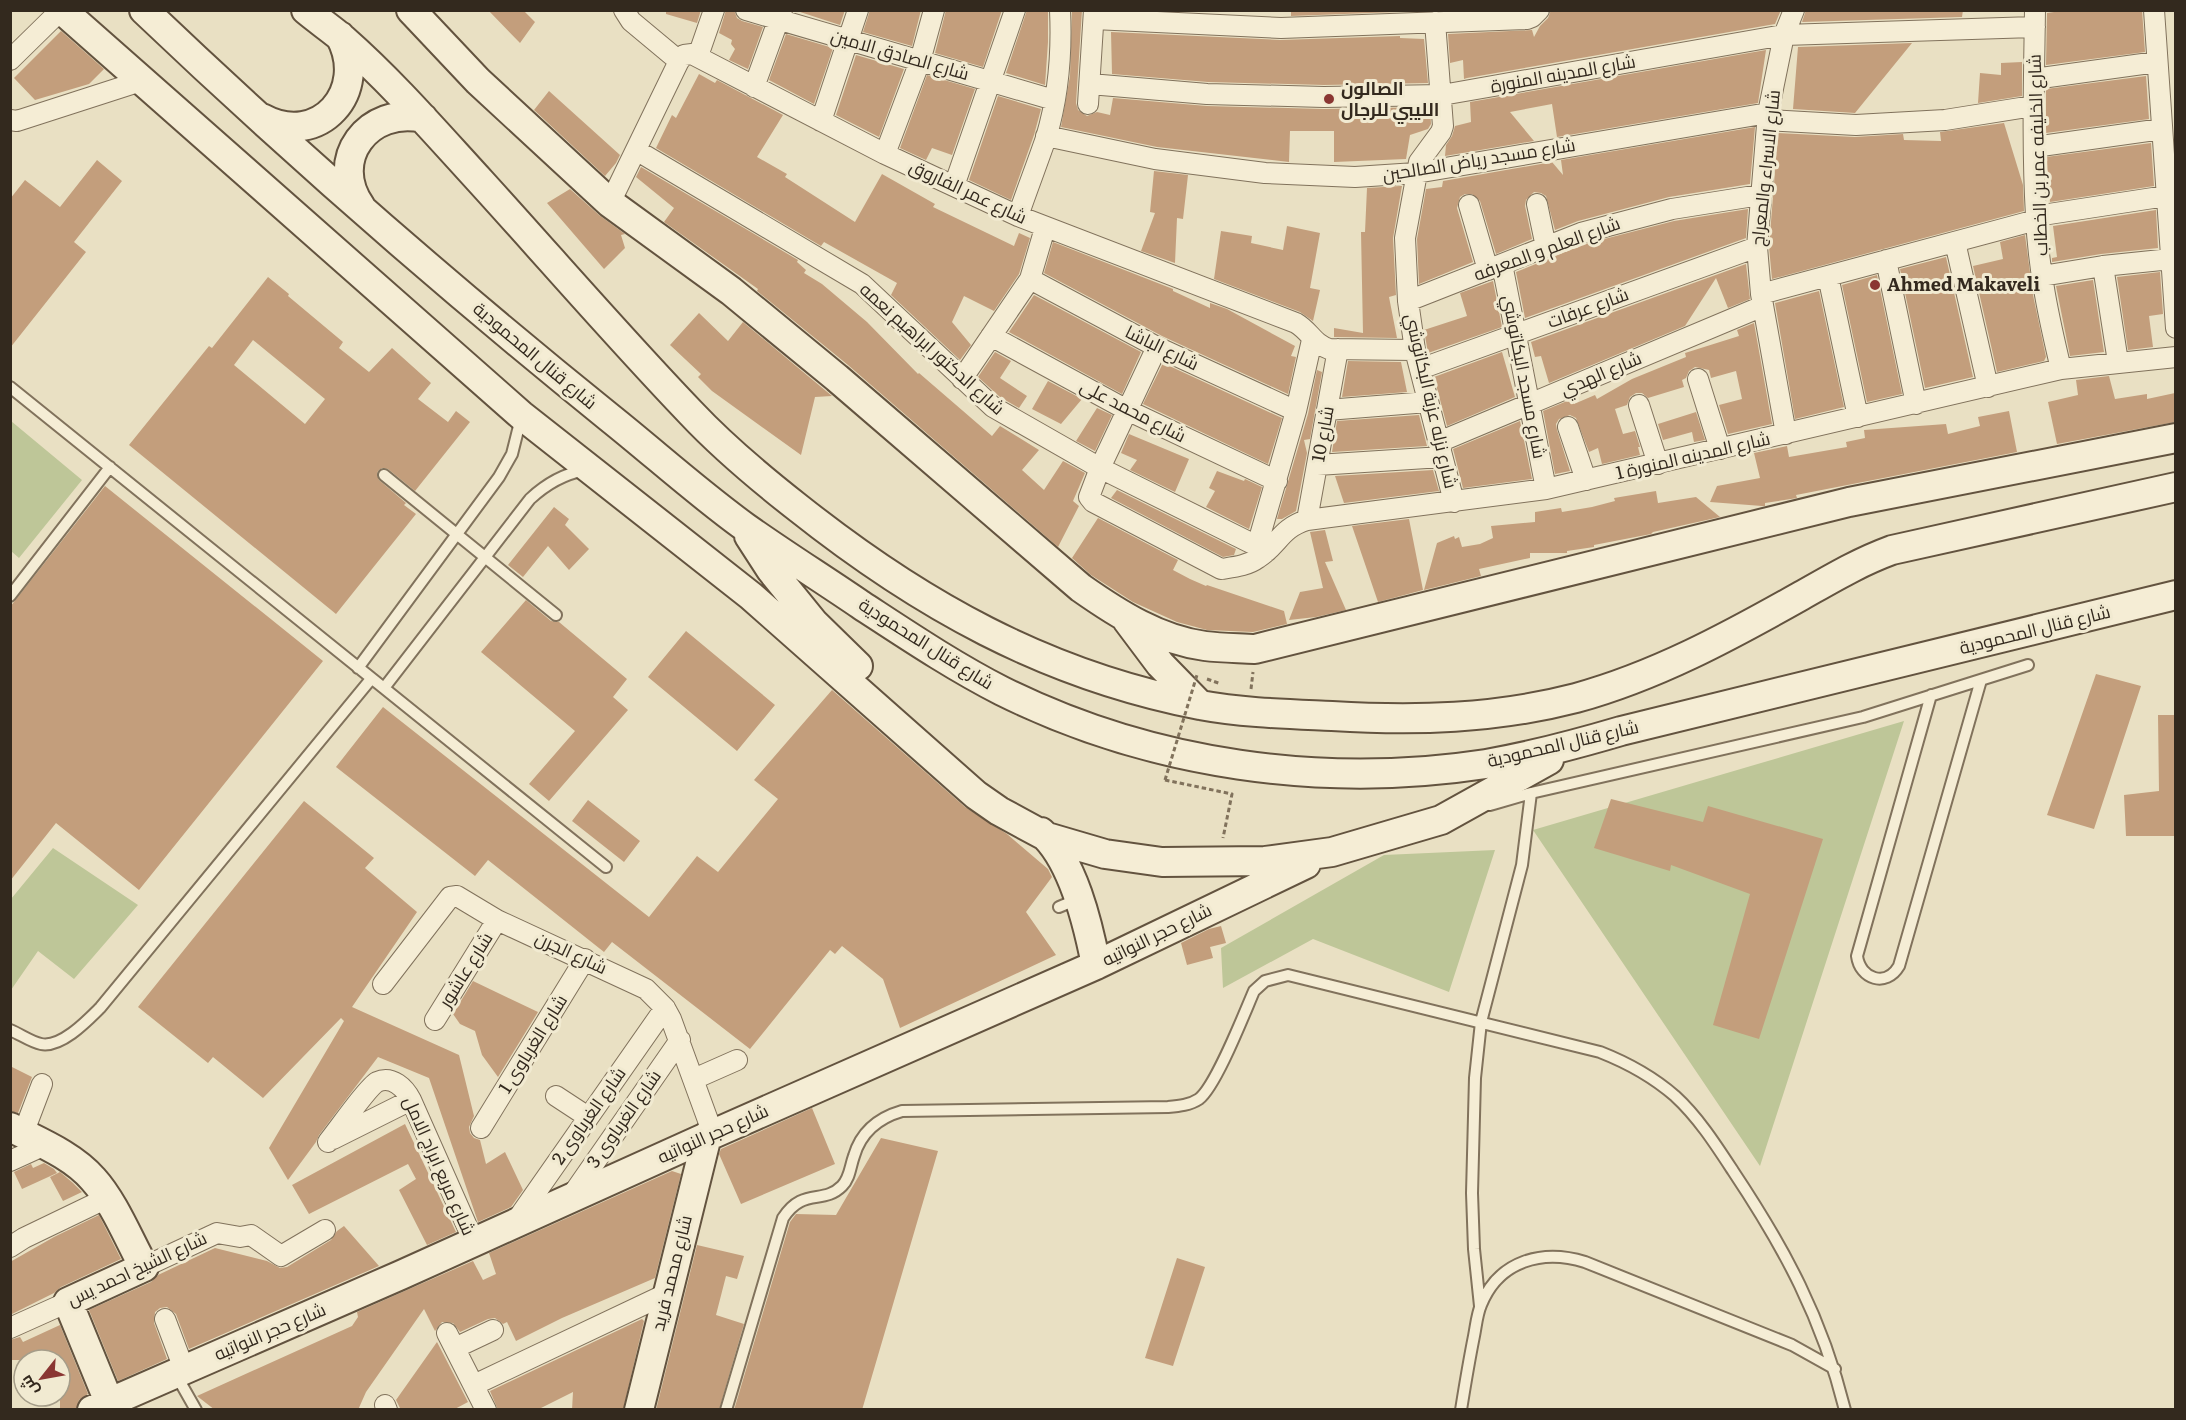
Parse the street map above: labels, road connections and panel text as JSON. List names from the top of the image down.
{
  "streets": {
    "main road": [
      "شارع قنال المحمودية",
      "شارع حجر النواتيه",
      "شارع الشيخ احمد يس",
      "شارع محمد فريد"
    ],
    "street": [
      "شارع الصادق الامين",
      "شارع المدينه المنورة",
      "شارع الخليفه عمر بن الخطاب",
      "شارع مسجد رياض الصالحين",
      "شارع الاسراء والمعراج",
      "شارع عمر الفاروق",
      "شارع العلم و المعرفه",
      "شارع عرفات",
      "شارع الباشا",
      "شارع الدكتور ابراهيم نعمه",
      "شارع الهدي",
      "شارع مسجد البكاتوشي",
      "شارع نزله عزبة البكاتوشي",
      "شارع محمد على",
      "شارع 10",
      "شارع المدينه المنورة 1",
      "شارع الجرن",
      "شارع عاشور",
      "شارع الغرباوى 1",
      "شارع الغرباوى 2",
      "شارع الغرباوى 3",
      "شارع مربع ابراج الامل"
    ]
  },
  "crossings": [
    ["شارع المدينه المنورة", "شارع الخليفه عمر بن الخطاب"],
    ["شارع المدينه المنورة", "شارع الاسراء والمعراج"],
    ["شارع المدينه المنورة", "شارع نزله عزبة البكاتوشي"],
    ["شارع الخليفه عمر بن الخطاب", "شارع مسجد رياض الصالحين"],
    ["شارع الخليفه عمر بن الخطاب", "شارع الهدي"],
    ["شارع الخليفه عمر بن الخطاب", "شارع المدينه المنورة 1"],
    ["شارع مسجد رياض الصالحين", "شارع الاسراء والمعراج"],
    ["شارع مسجد رياض الصالحين", "شارع نزله عزبة البكاتوشي"],
    ["شارع الاسراء والمعراج", "شارع العلم و المعرفه"],
    ["شارع الاسراء والمعراج", "شارع عرفات"],
    ["شارع الاسراء والمعراج", "شارع الهدي"],
    ["شارع الاسراء والمعراج", "شارع المدينه المنورة 1"],
    ["شارع عمر الفاروق", "شارع نزله عزبة البكاتوشي"],
    ["شارع عمر الفاروق", "شارع 10"],
    ["شارع العلم و المعرفه", "شارع مسجد البكاتوشي"],
    ["شارع العلم و المعرفه", "شارع نزله عزبة البكاتوشي"],
    ["شارع عرفات", "شارع مسجد البكاتوشي"],
    ["شارع عرفات", "شارع نزله عزبة البكاتوشي"],
    ["شارع الدكتور ابراهيم نعمه", "شارع المدينه المنورة 1"],
    ["شارع قنال المحمودية", "شارع حجر النواتيه"],
    ["شارع الهدي", "شارع مسجد البكاتوشي"],
    ["شارع الهدي", "شارع نزله عزبة البكاتوشي"],
    ["شارع الهدي", "شارع 10"],
    ["شارع مسجد البكاتوشي", "شارع المدينه المنورة 1"],
    ["شارع نزله عزبة البكاتوشي", "شارع المدينه المنورة 1"],
    ["شارع 10", "شارع المدينه المنورة 1"],
    ["شارع حجر النواتيه", "شارع الجرن"],
    ["شارع حجر النواتيه", "شارع الغرباوى 2"],
    ["شارع حجر النواتيه", "شارع الغرباوى 3"],
    ["شارع حجر النواتيه", "شارع مربع ابراج الامل"],
    ["شارع حجر النواتيه", "شارع محمد فريد"],
    ["شارع الجرن", "شارع عاشور"],
    ["شارع الجرن", "شارع الغرباوى 1"],
    ["شارع الجرن", "شارع الغرباوى 2"],
    ["شارع الجرن", "شارع الغرباوى 3"],
    ["شارع الجرن", "شارع محمد فريد"]
  ],
  "places": ["الصالون الليبي للرجال", "Ahmed Makaveli"],
  "north": "bottom left"
}
